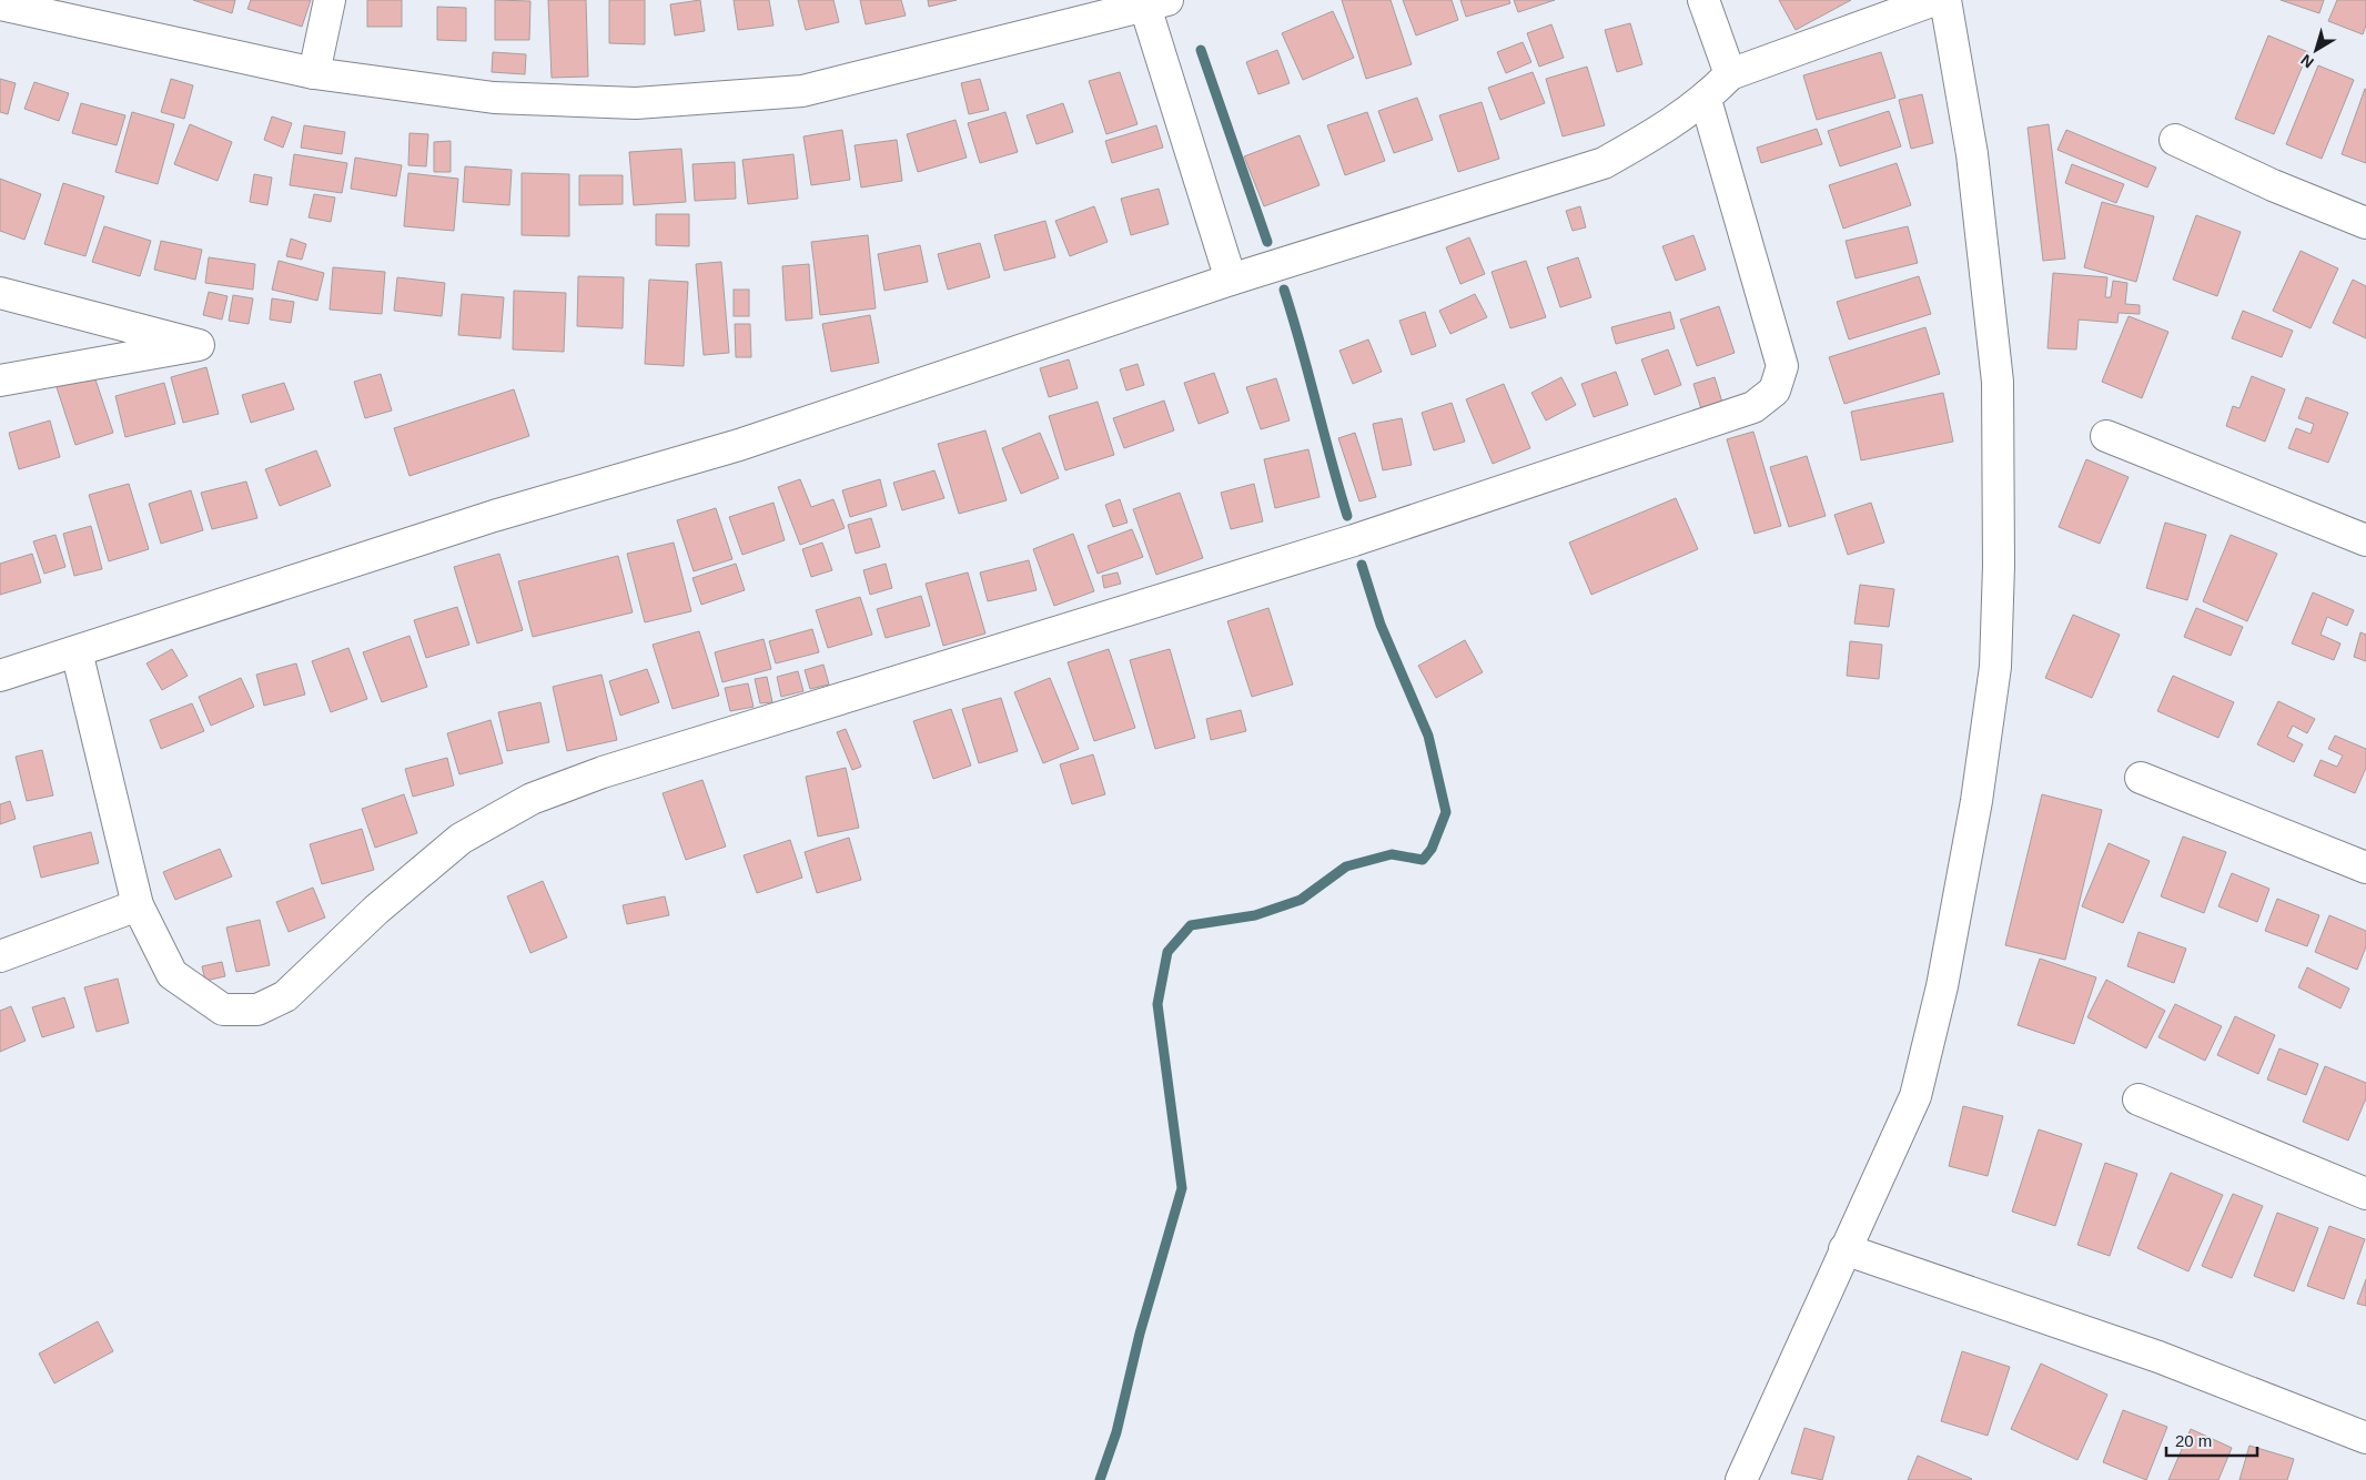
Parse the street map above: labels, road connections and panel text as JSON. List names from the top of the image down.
{
  "scale_bar": "20 m",
  "north": "bottom left"
}
